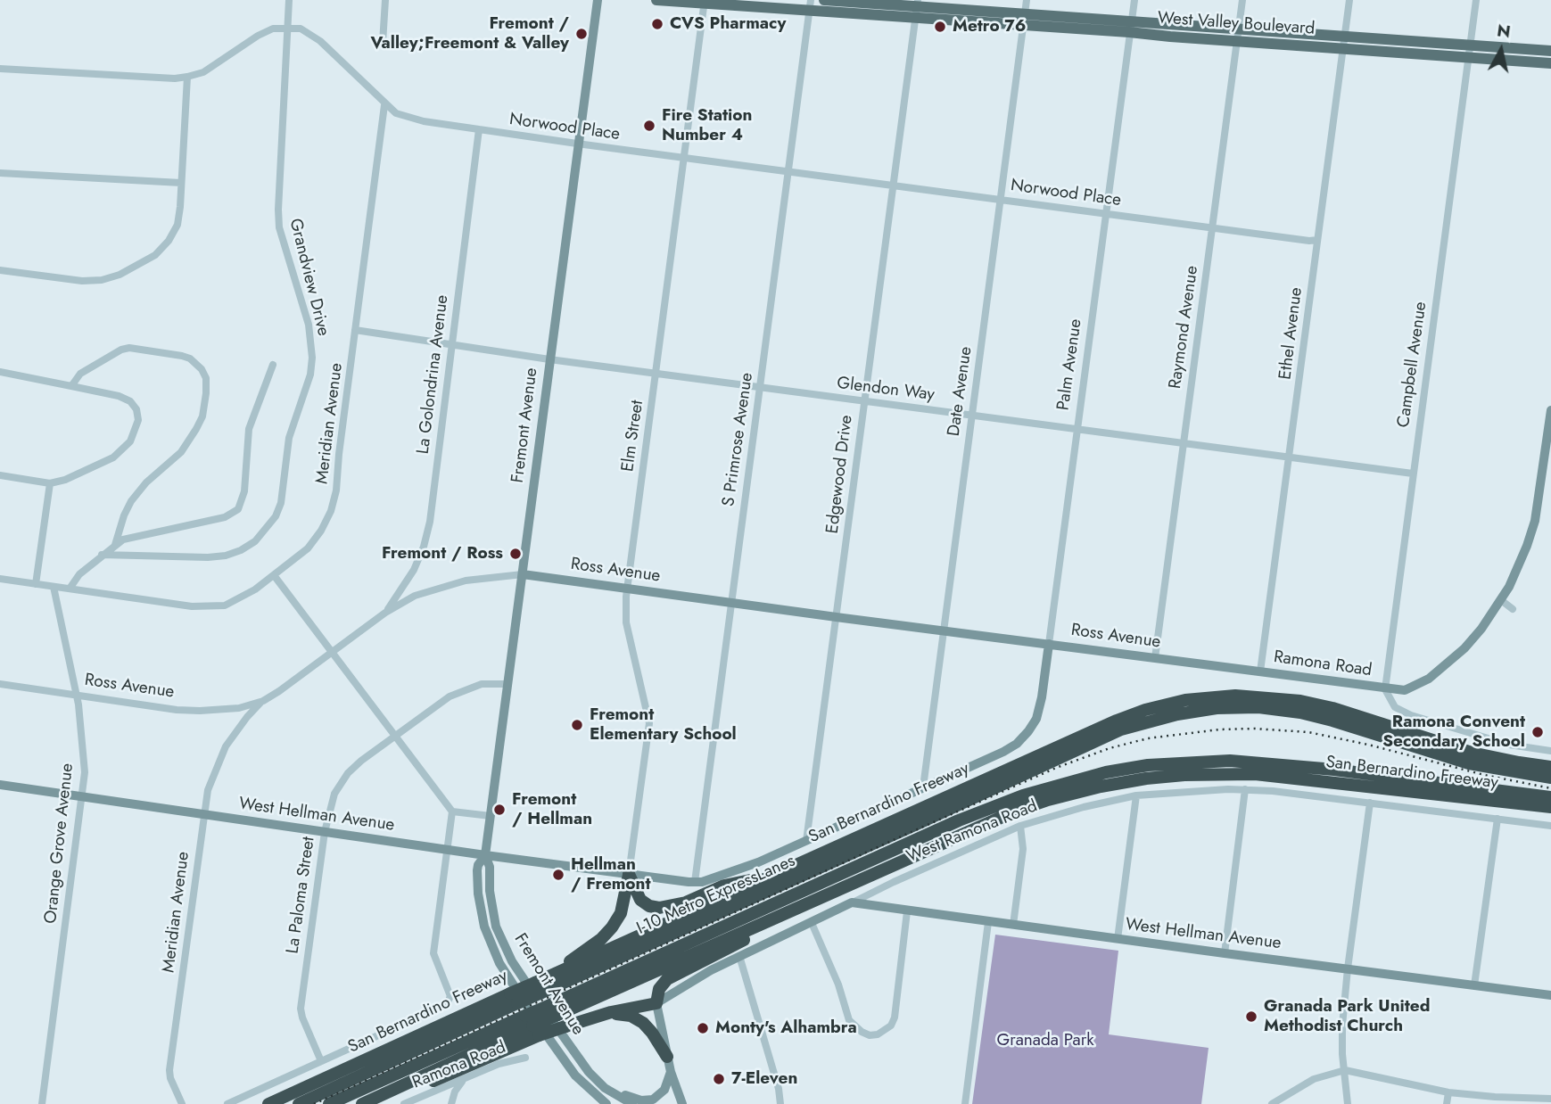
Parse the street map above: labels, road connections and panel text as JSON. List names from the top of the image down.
{
  "streets": {
    "highway": ["San Bernardino Freeway", "I-10 Metro ExpressLanes"],
    "main road": ["West Valley Boulevard"],
    "street": [
      "Norwood Place",
      "Grandview Drive",
      "Raymond Avenue",
      "Ethel Avenue",
      "Palm Avenue",
      "Campbell Avenue",
      "La Golondrina Avenue",
      "Glendon Way",
      "Date Avenue",
      "Meridian Avenue",
      "Fremont Avenue",
      "Elm Street",
      "S Primrose Avenue",
      "Edgewood Drive",
      "Ross Avenue",
      "Ramona Road",
      "West Hellman Avenue",
      "West Ramona Road",
      "Orange Grove Avenue",
      "La Paloma Street"
    ]
  },
  "crossings": [
    ["West Valley Boulevard", "Raymond Avenue"],
    ["West Valley Boulevard", "Ethel Avenue"],
    ["West Valley Boulevard", "Palm Avenue"],
    ["West Valley Boulevard", "Campbell Avenue"],
    ["West Valley Boulevard", "Date Avenue"],
    ["West Valley Boulevard", "Elm Street"],
    ["West Valley Boulevard", "S Primrose Avenue"],
    ["West Valley Boulevard", "Edgewood Drive"],
    ["Norwood Place", "Grandview Drive"],
    ["Norwood Place", "Raymond Avenue"],
    ["Norwood Place", "Ethel Avenue"],
    ["Norwood Place", "Palm Avenue"],
    ["Norwood Place", "La Golondrina Avenue"],
    ["Norwood Place", "Date Avenue"],
    ["Norwood Place", "Meridian Avenue"],
    ["Norwood Place", "Fremont Avenue"],
    ["Norwood Place", "Elm Street"],
    ["Norwood Place", "S Primrose Avenue"],
    ["Norwood Place", "Edgewood Drive"],
    ["Raymond Avenue", "Glendon Way"],
    ["Raymond Avenue", "Ross Avenue"],
    ["Ethel Avenue", "Glendon Way"],
    ["Ethel Avenue", "Ross Avenue"],
    ["Ethel Avenue", "Ramona Road"],
    ["Palm Avenue", "Glendon Way"],
    ["Palm Avenue", "Date Avenue"],
    ["Palm Avenue", "Ross Avenue"],
    ["Campbell Avenue", "Glendon Way"],
    ["Campbell Avenue", "Ramona Road"],
    ["La Golondrina Avenue", "Glendon Way"],
    ["La Golondrina Avenue", "Ross Avenue"],
    ["Glendon Way", "Date Avenue"],
    ["Glendon Way", "Meridian Avenue"],
    ["Glendon Way", "Fremont Avenue"],
    ["Glendon Way", "Elm Street"],
    ["Glendon Way", "S Primrose Avenue"],
    ["Glendon Way", "Edgewood Drive"],
    ["Date Avenue", "Ross Avenue"],
    ["Meridian Avenue", "Ross Avenue"],
    ["Meridian Avenue", "West Hellman Avenue"],
    ["Meridian Avenue", "Orange Grove Avenue"],
    ["Fremont Avenue", "Ross Avenue"],
    ["Fremont Avenue", "West Hellman Avenue"],
    ["Fremont Avenue", "La Paloma Street"],
    ["Elm Street", "Ross Avenue"],
    ["Elm Street", "West Hellman Avenue"],
    ["S Primrose Avenue", "Ross Avenue"],
    ["Edgewood Drive", "Ross Avenue"],
    ["Ross Avenue", "Ramona Road"],
    ["Ross Avenue", "Orange Grove Avenue"],
    ["San Bernardino Freeway", "I-10 Metro ExpressLanes"],
    ["West Hellman Avenue", "West Ramona Road"],
    ["West Hellman Avenue", "Orange Grove Avenue"],
    ["West Hellman Avenue", "La Paloma Street"]
  ],
  "parks": ["Granada Park"],
  "places": [
    "CVS Pharmacy",
    "Metro 76",
    "Fremont / Valley;Freemont & Valley",
    "Fire Station Number 4",
    "Fremont / Ross",
    "Fremont Elementary School",
    "Ramona Convent Secondary School",
    "Fremont / Hellman",
    "Hellman / Fremont",
    "Granada Park United Methodist Church",
    "Monty's Alhambra",
    "7-Eleven"
  ],
  "north": "top"
}
